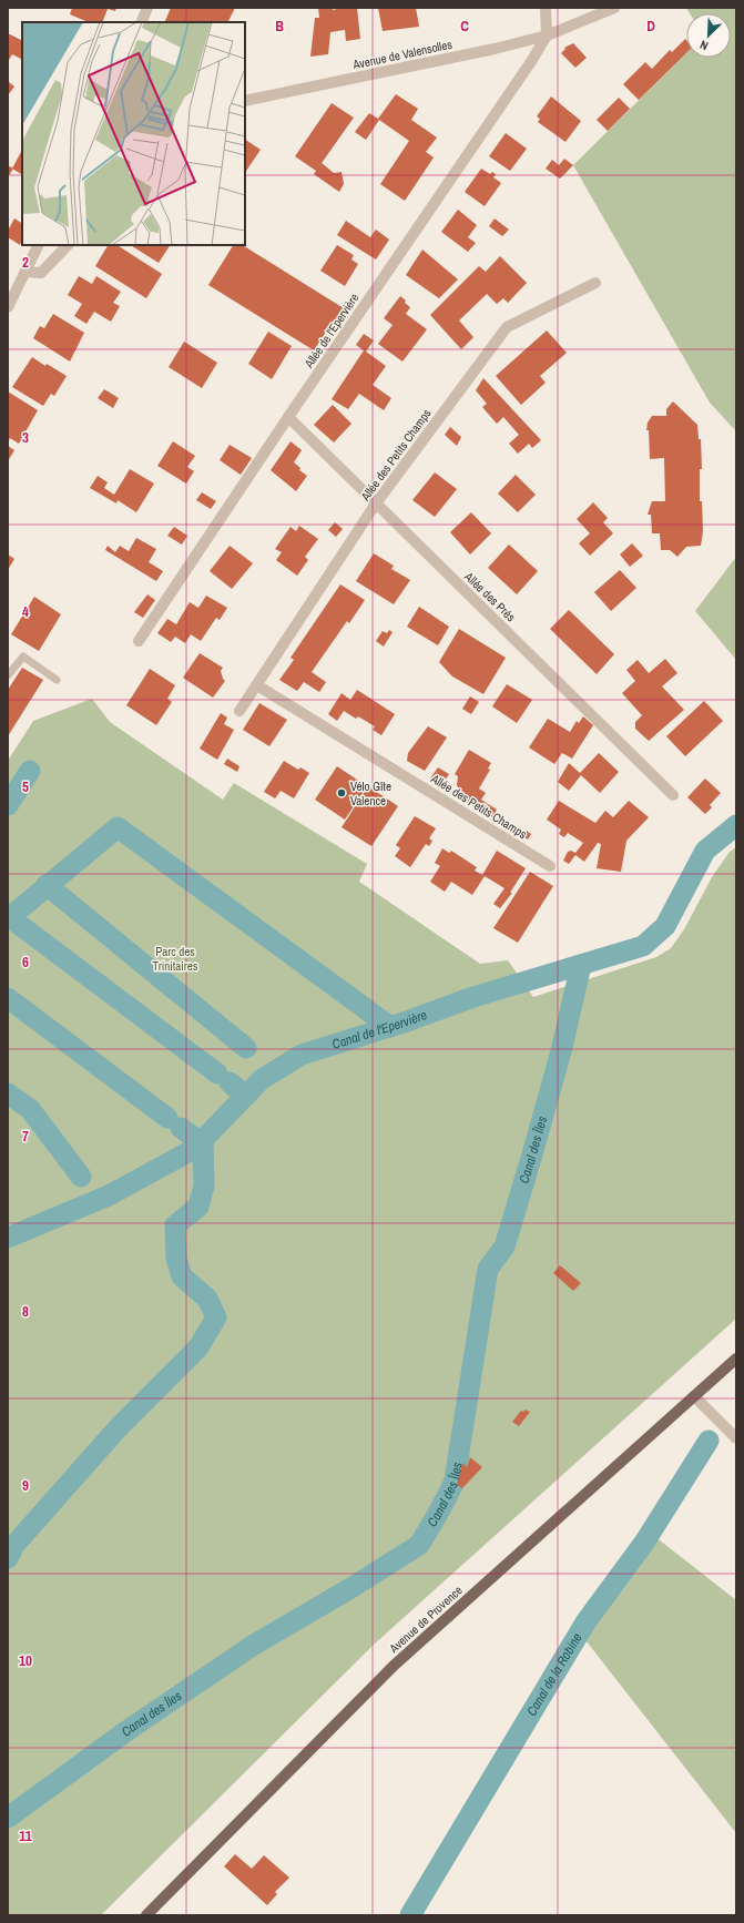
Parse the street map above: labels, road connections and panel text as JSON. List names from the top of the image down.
{
  "streets": {
    "main road": ["Avenue de Provence"],
    "street": [
      "Avenue de Valensolles",
      "Allée de l'Epervière",
      "Allée des Petits Champs",
      "Allée des Prés"
    ]
  },
  "crossings": [
    ["Avenue de Valensolles", "Allée de l'Epervière"],
    ["Allée de l'Epervière", "Allée des Prés"],
    ["Allée des Petits Champs", "Allée des Prés"]
  ],
  "water": ["Canal de l'Epervière", "Canal des Îles", "Canal de la Robine"],
  "parks": ["Parc des Trinitaires"],
  "places": ["Vélo Gîte Valence"],
  "north": "bottom left",
  "grid": {
    "columns": ["B", "C", "D"],
    "rows": [
      "2",
      "3",
      "4",
      "5",
      "6",
      "7",
      "8",
      "9",
      "10",
      "11"
    ]
  }
}
